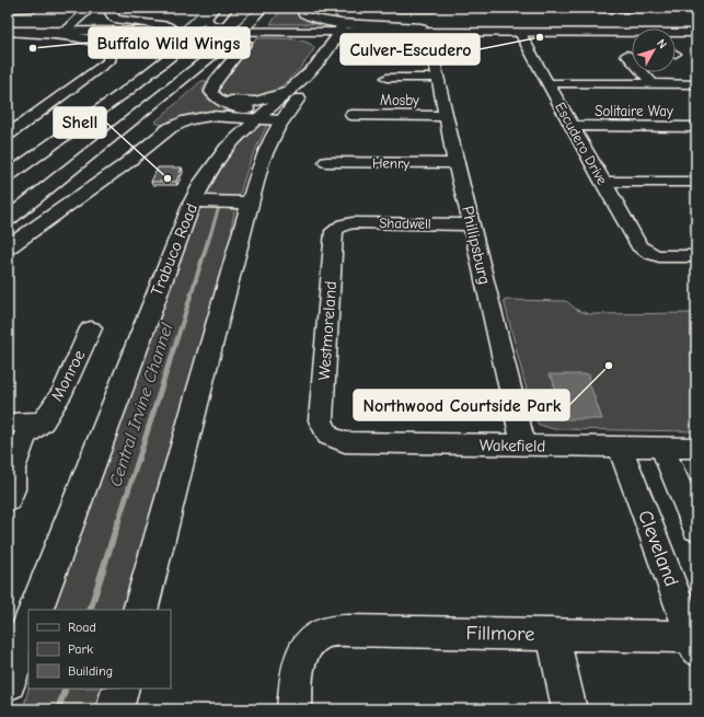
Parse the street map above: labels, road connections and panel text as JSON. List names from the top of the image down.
{
  "streets": {
    "main road": ["Trabuco Road"],
    "street": [
      "Mosby",
      "Solitaire Way",
      "Escudero Drive",
      "Henry",
      "Shadwell",
      "Phillipsburg",
      "Westmoreland",
      "Monroe",
      "Wakefield",
      "Cleveland",
      "Fillmore"
    ]
  },
  "crossings": [
    ["Mosby", "Phillipsburg"],
    ["Solitaire Way", "Escudero Drive"],
    ["Henry", "Phillipsburg"],
    ["Shadwell", "Phillipsburg"],
    ["Shadwell", "Westmoreland"],
    ["Phillipsburg", "Wakefield"],
    ["Westmoreland", "Wakefield"],
    ["Wakefield", "Cleveland"],
    ["Cleveland", "Fillmore"]
  ],
  "water": ["Central Irvine Channel"],
  "places": [
    "Culver-Escudero",
    "Buffalo Wild Wings",
    "Shell",
    "Northwood Courtside Park"
  ],
  "legend": ["Road", "Park", "Building"],
  "north": "top right"
}
